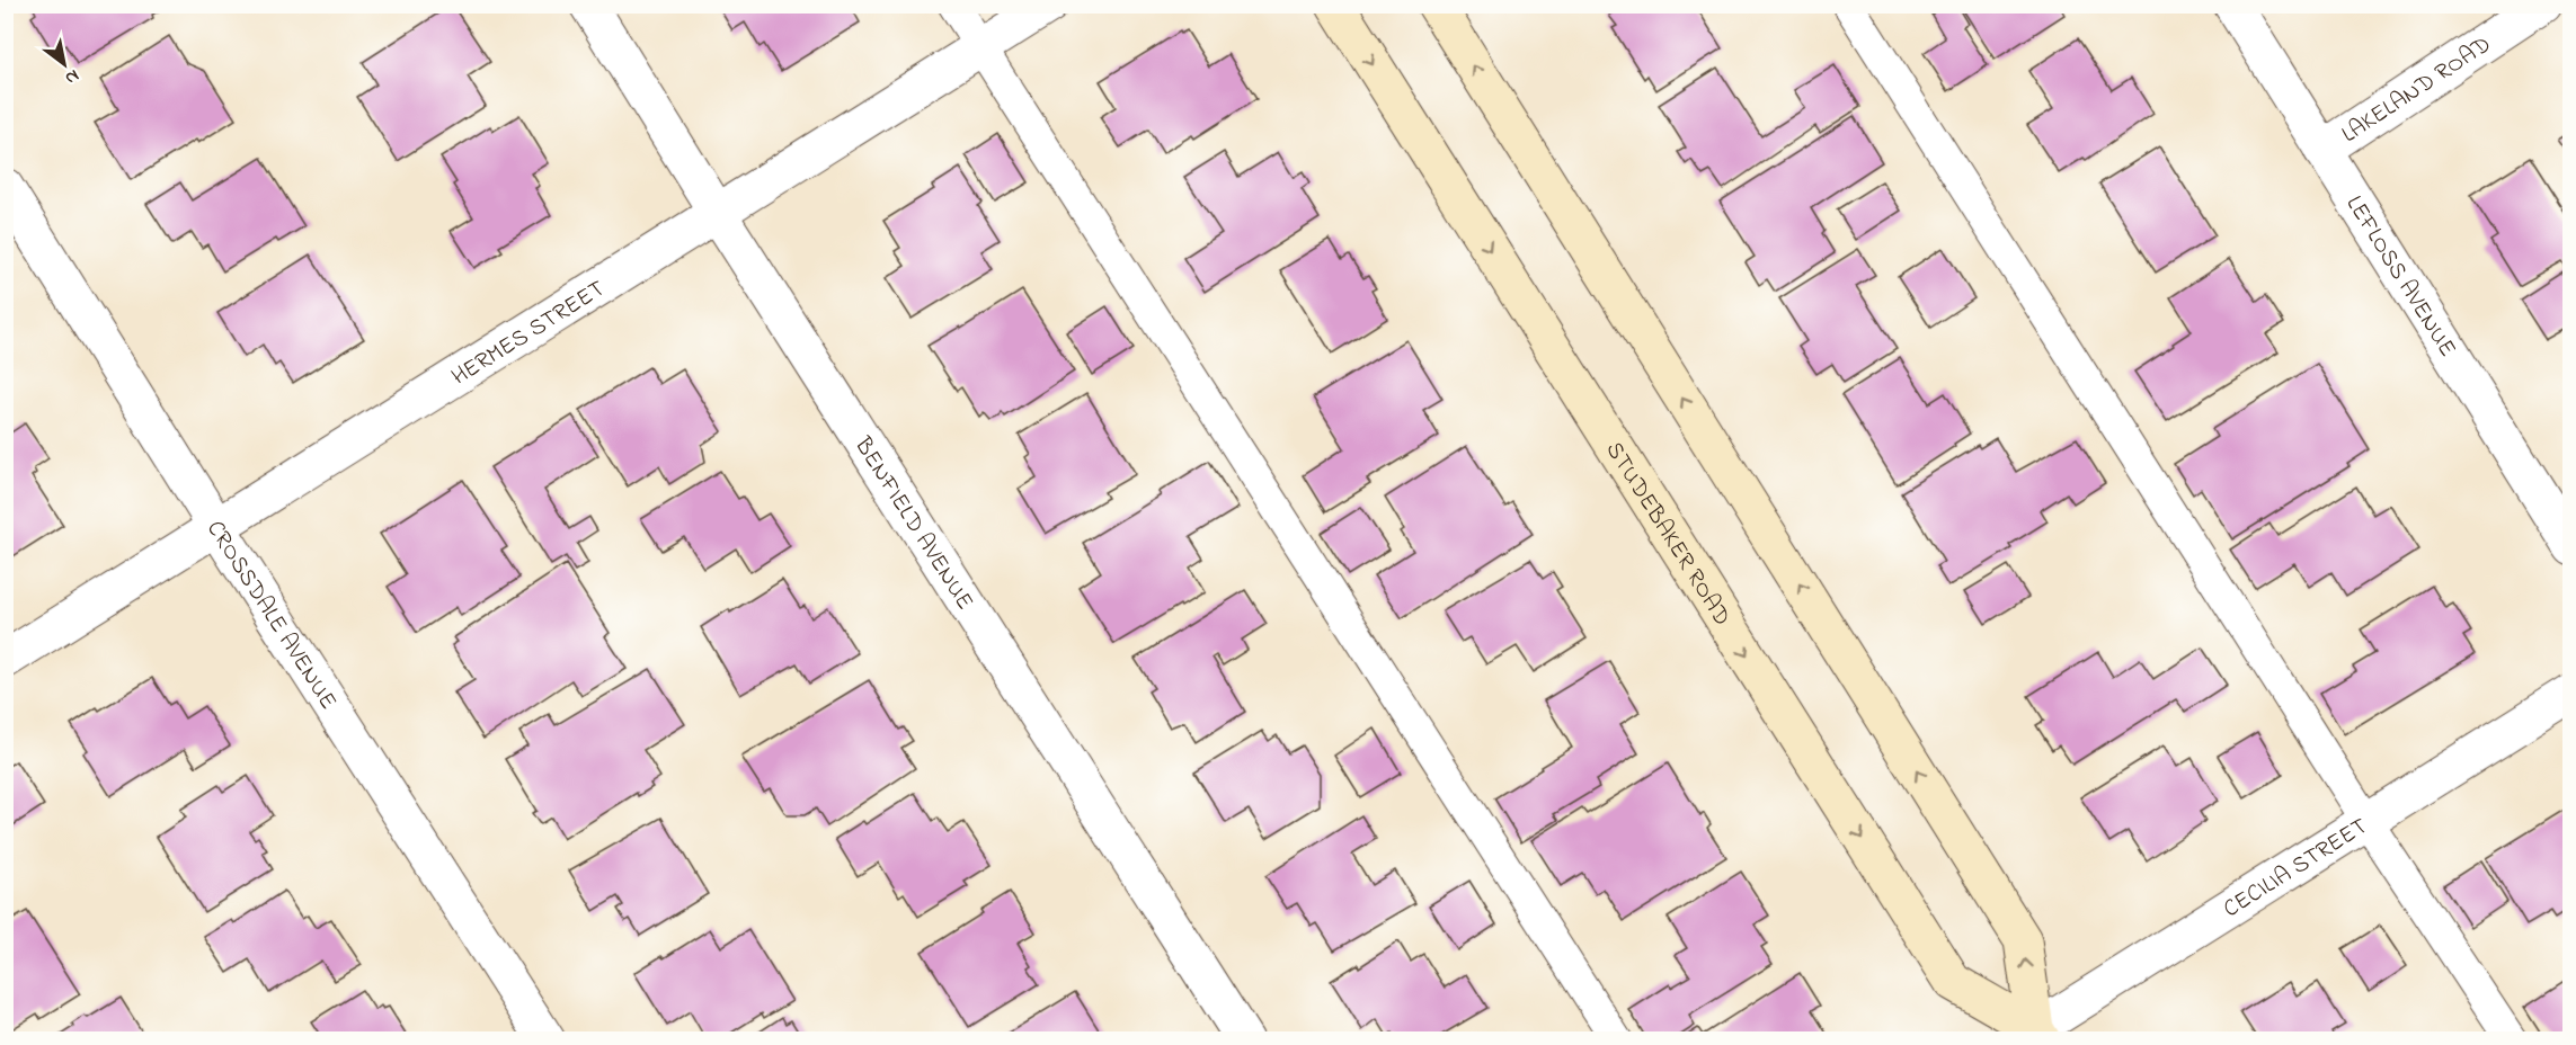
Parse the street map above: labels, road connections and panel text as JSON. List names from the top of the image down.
{
  "streets": {
    "main road": ["STUDEBAKER ROAD"],
    "street": [
      "LAKELAND ROAD",
      "LEFLOSS AVENUE",
      "HERMES STREET",
      "BENFIELD AVENUE",
      "CROSSDALE AVENUE",
      "CECILIA STREET"
    ]
  },
  "crossings": [
    ["LAKELAND ROAD", "LEFLOSS AVENUE"],
    ["HERMES STREET", "BENFIELD AVENUE"],
    ["HERMES STREET", "CROSSDALE AVENUE"],
    ["STUDEBAKER ROAD", "CECILIA STREET"]
  ],
  "north": "bottom right"
}
